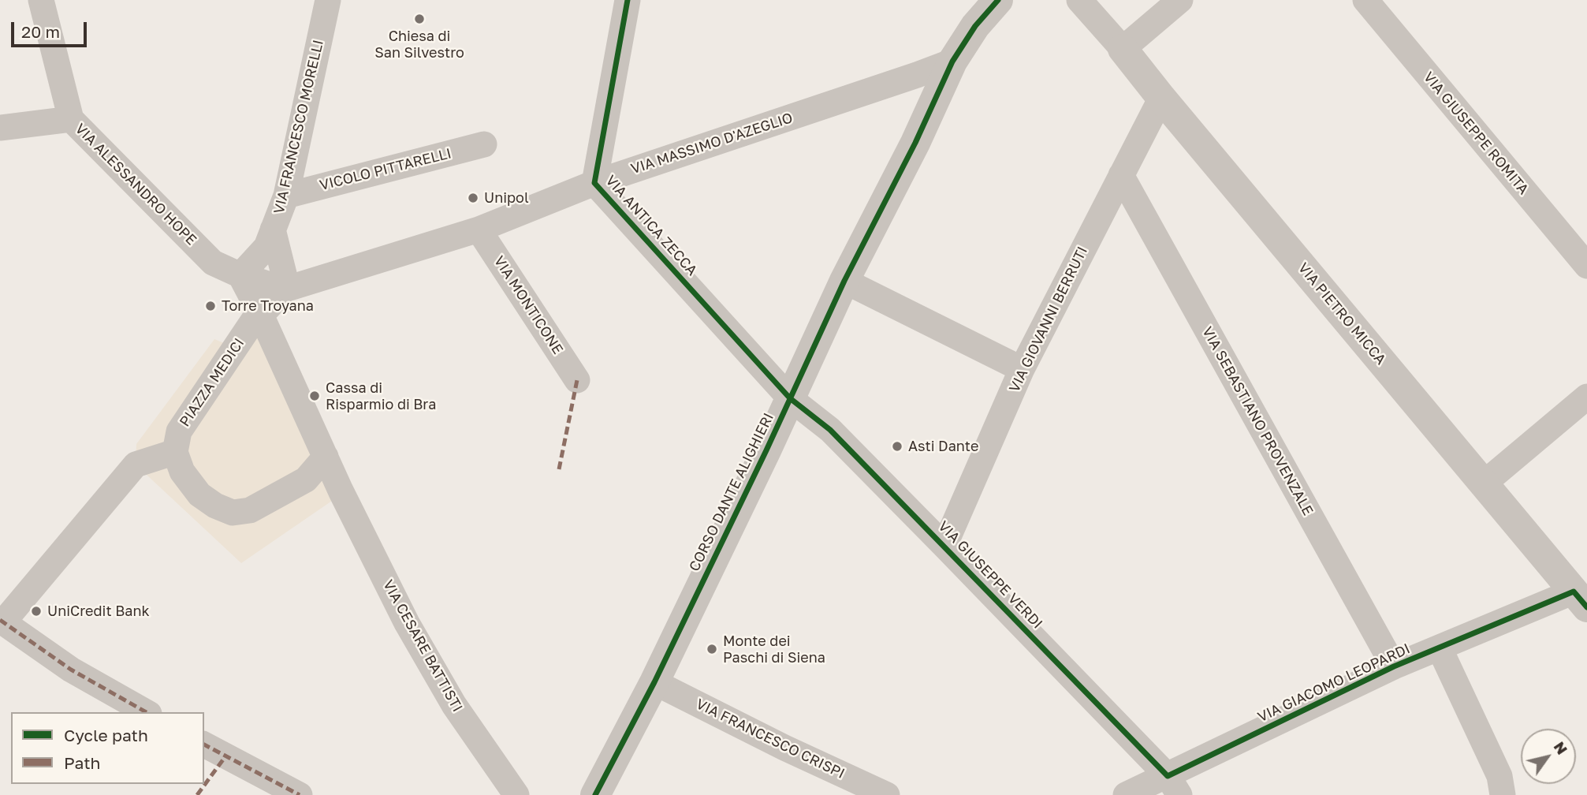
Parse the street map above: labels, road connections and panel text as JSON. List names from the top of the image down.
{
  "streets": {
    "street": [
      "VIA FRANCESCO MORELLI",
      "VIA GIUSEPPE ROMITA",
      "VIA MASSIMO D'AZEGLIO",
      "VICOLO PITTARELLI",
      "VIA ALESSANDRO HOPE",
      "VIA ANTICA ZECCA",
      "VIA MONTICONE",
      "VIA PIETRO MICCA",
      "VIA GIOVANNI BERRUTI",
      "PIAZZA MEDICI",
      "VIA SEBASTIANO PROVENZALE",
      "CORSO DANTE ALIGHIERI",
      "VIA GIUSEPPE VERDI",
      "VIA CESARE BATTISTI",
      "VIA GIACOMO LEOPARDI",
      "VIA FRANCESCO CRISPI"
    ]
  },
  "crossings": [
    ["VIA FRANCESCO MORELLI", "VICOLO PITTARELLI"],
    ["VIA FRANCESCO MORELLI", "VIA ALESSANDRO HOPE"],
    ["VIA MASSIMO D'AZEGLIO", "VIA ALESSANDRO HOPE"],
    ["VIA MASSIMO D'AZEGLIO", "VIA ANTICA ZECCA"],
    ["VIA MASSIMO D'AZEGLIO", "VIA MONTICONE"],
    ["VIA MASSIMO D'AZEGLIO", "PIAZZA MEDICI"],
    ["VIA MASSIMO D'AZEGLIO", "CORSO DANTE ALIGHIERI"],
    ["VIA ANTICA ZECCA", "CORSO DANTE ALIGHIERI"],
    ["VIA ANTICA ZECCA", "VIA GIUSEPPE VERDI"],
    ["VIA PIETRO MICCA", "VIA GIOVANNI BERRUTI"],
    ["VIA PIETRO MICCA", "VIA GIACOMO LEOPARDI"],
    ["VIA GIOVANNI BERRUTI", "VIA SEBASTIANO PROVENZALE"],
    ["VIA GIOVANNI BERRUTI", "VIA GIUSEPPE VERDI"],
    ["VIA SEBASTIANO PROVENZALE", "VIA GIACOMO LEOPARDI"],
    ["CORSO DANTE ALIGHIERI", "VIA GIUSEPPE VERDI"],
    ["CORSO DANTE ALIGHIERI", "VIA FRANCESCO CRISPI"],
    ["VIA GIUSEPPE VERDI", "VIA GIACOMO LEOPARDI"]
  ],
  "places": [
    "Chiesa di San Silvestro",
    "Unipol",
    "Torre Troyana",
    "Cassa di Risparmio di Bra",
    "Asti Dante",
    "UniCredit Bank",
    "Monte dei Paschi di Siena"
  ],
  "legend": ["Cycle path", "Path"],
  "scale_bar": "20 m",
  "north": "top right"
}
